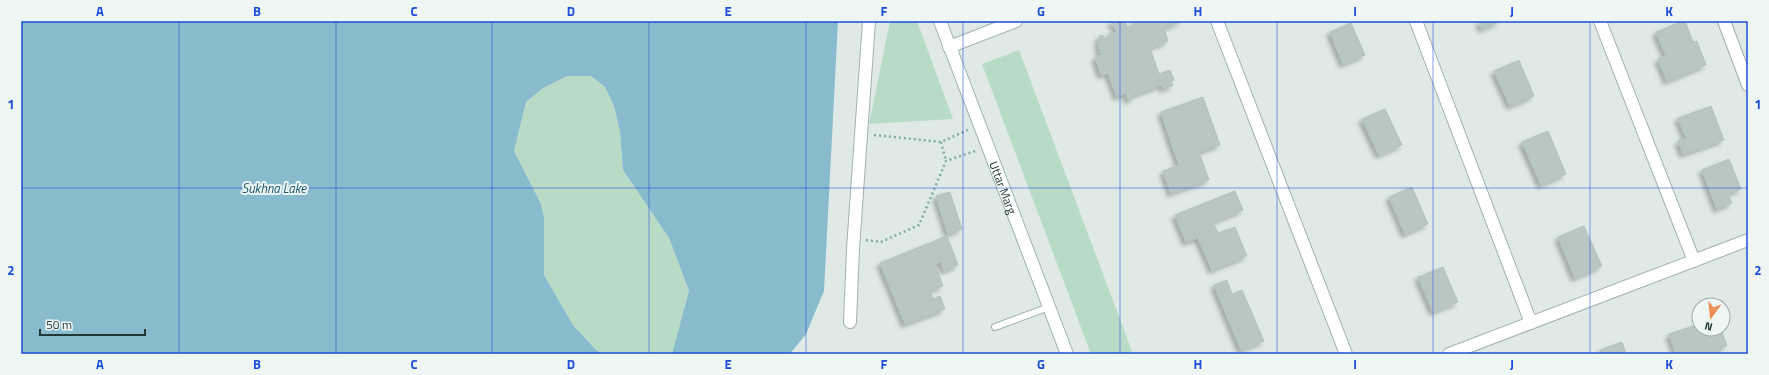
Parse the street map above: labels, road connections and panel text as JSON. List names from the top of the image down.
{
  "streets": {
    "street": ["Uttar Marg"]
  },
  "water": ["Sukhna Lake"],
  "scale_bar": "50 m",
  "north": "bottom",
  "grid": {
    "columns": [
      "A",
      "B",
      "C",
      "D",
      "E",
      "F",
      "G",
      "H",
      "I",
      "J",
      "K"
    ],
    "rows": ["1", "2"]
  }
}
